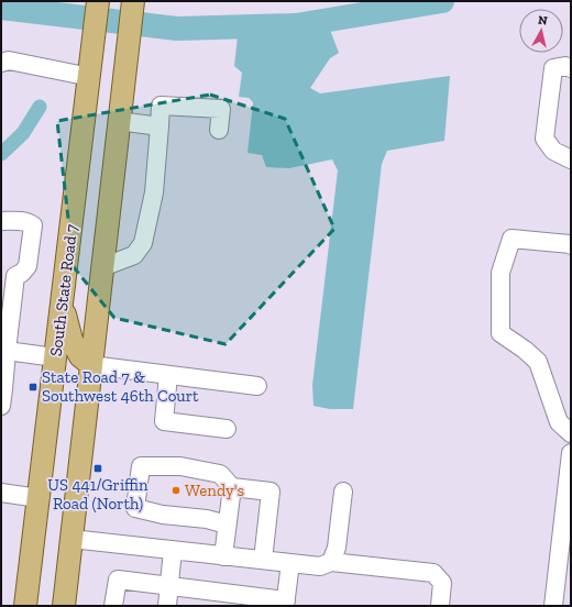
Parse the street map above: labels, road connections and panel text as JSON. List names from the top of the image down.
{
  "streets": {
    "main road": ["South State Road 7"]
  },
  "places": {
    "transit": ["State Road 7 & Southwest 46th Court", "US 441/Griffin Road (North)"],
    "other": ["Wendy's"]
  },
  "north": "top"
}
